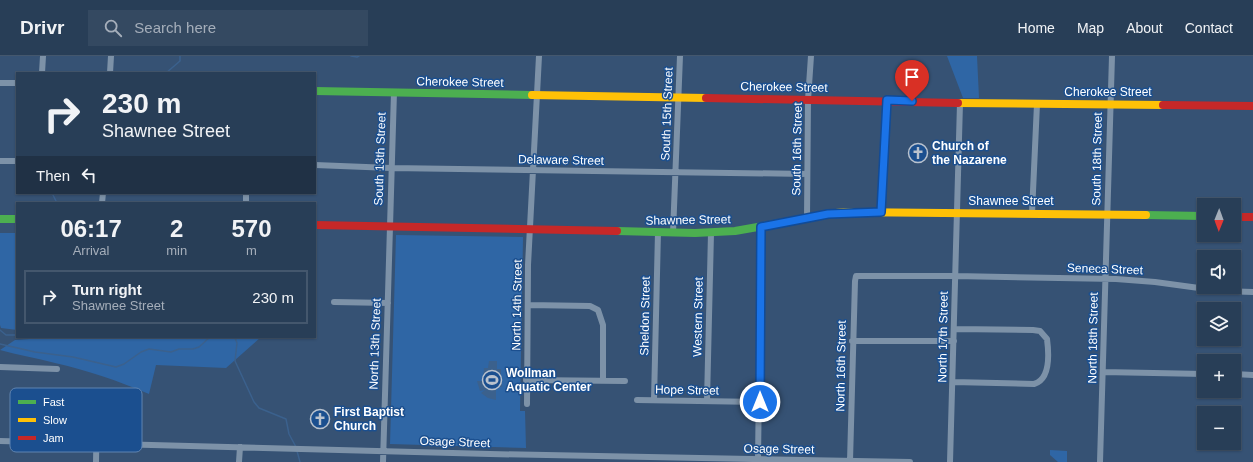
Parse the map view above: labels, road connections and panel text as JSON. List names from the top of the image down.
{
  "streets": {
    "street": [
      "Cherokee Street",
      "South 15th Street",
      "South 16th Street",
      "South 13th Street",
      "South 18th Street",
      "Delaware Street",
      "Shawnee Street",
      "Seneca Street",
      "North 14th Street",
      "Sheldon Street",
      "Western Street",
      "North 17th Street",
      "North 18th Street",
      "North 13th Street",
      "North 16th Street",
      "Hope Street",
      "Osage Street"
    ]
  },
  "crossings": [
    ["Cherokee Street", "South 15th Street"],
    ["Cherokee Street", "South 16th Street"],
    ["Cherokee Street", "South 13th Street"],
    ["Cherokee Street", "South 18th Street"],
    ["Cherokee Street", "North 14th Street"],
    ["Cherokee Street", "North 17th Street"],
    ["South 15th Street", "Delaware Street"],
    ["South 15th Street", "Shawnee Street"],
    ["South 16th Street", "Delaware Street"],
    ["South 16th Street", "Shawnee Street"],
    ["South 13th Street", "Delaware Street"],
    ["South 13th Street", "Shawnee Street"],
    ["South 13th Street", "North 13th Street"],
    ["South 18th Street", "Shawnee Street"],
    ["South 18th Street", "North 18th Street"],
    ["Delaware Street", "North 14th Street"],
    ["Shawnee Street", "North 14th Street"],
    ["Shawnee Street", "Sheldon Street"],
    ["Shawnee Street", "Western Street"],
    ["Shawnee Street", "North 17th Street"],
    ["Shawnee Street", "North 18th Street"],
    ["Shawnee Street", "North 13th Street"],
    ["Seneca Street", "North 17th Street"],
    ["Seneca Street", "North 18th Street"],
    ["Seneca Street", "North 16th Street"],
    ["Sheldon Street", "Hope Street"],
    ["Western Street", "Hope Street"],
    ["North 13th Street", "Osage Street"],
    ["North 16th Street", "Osage Street"]
  ],
  "places": {
    "church": ["Church of the Nazarene", "First Baptist Church"],
    "sports": ["Wollman Aquatic Center"]
  },
  "legend": ["Fast", "Slow", "Jam"],
  "north": "bottom",
  "page": {
    "header": "Drivr",
    "search": "Search here",
    "nav": [
      "Home",
      "Map",
      "About",
      "Contact"
    ],
    "turn": ["230 m", "Shawnee Street"],
    "then": "Then",
    "map_buttons": ["+", "−"],
    "eta": [
      "06:17",
      "Arrival",
      "2",
      "min",
      "570",
      "m"
    ],
    "list": [
      {
        "name": "Turn right",
        "note": "Shawnee Street",
        "value": "230 m"
      }
    ]
  }
}
